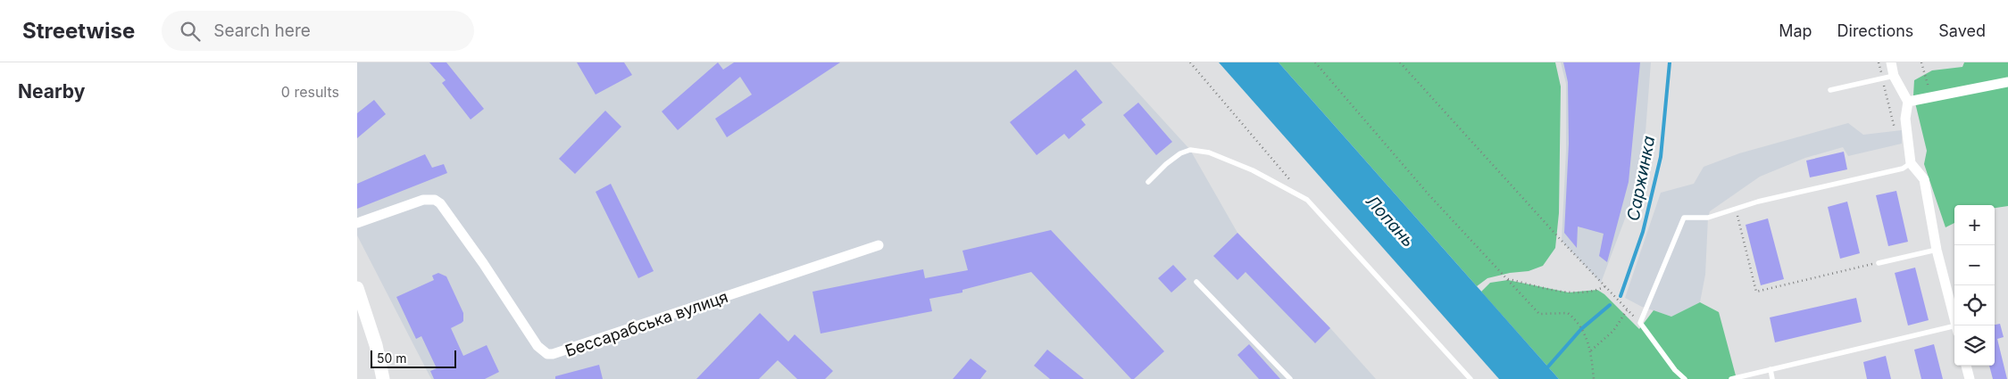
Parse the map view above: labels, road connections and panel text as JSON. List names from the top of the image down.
{
  "streets": {
    "street": ["Бессарабська вулиця"]
  },
  "water": ["Саржинка", "Лопань"],
  "scale_bar": "50 m",
  "page": {
    "header": "Streetwise",
    "search": "Search here",
    "nav": ["Map", "Directions", "Saved"],
    "heading": ["Nearby", "0 results"],
    "map_buttons": ["+", "−"],
    "scale": "50 m"
  }
}
